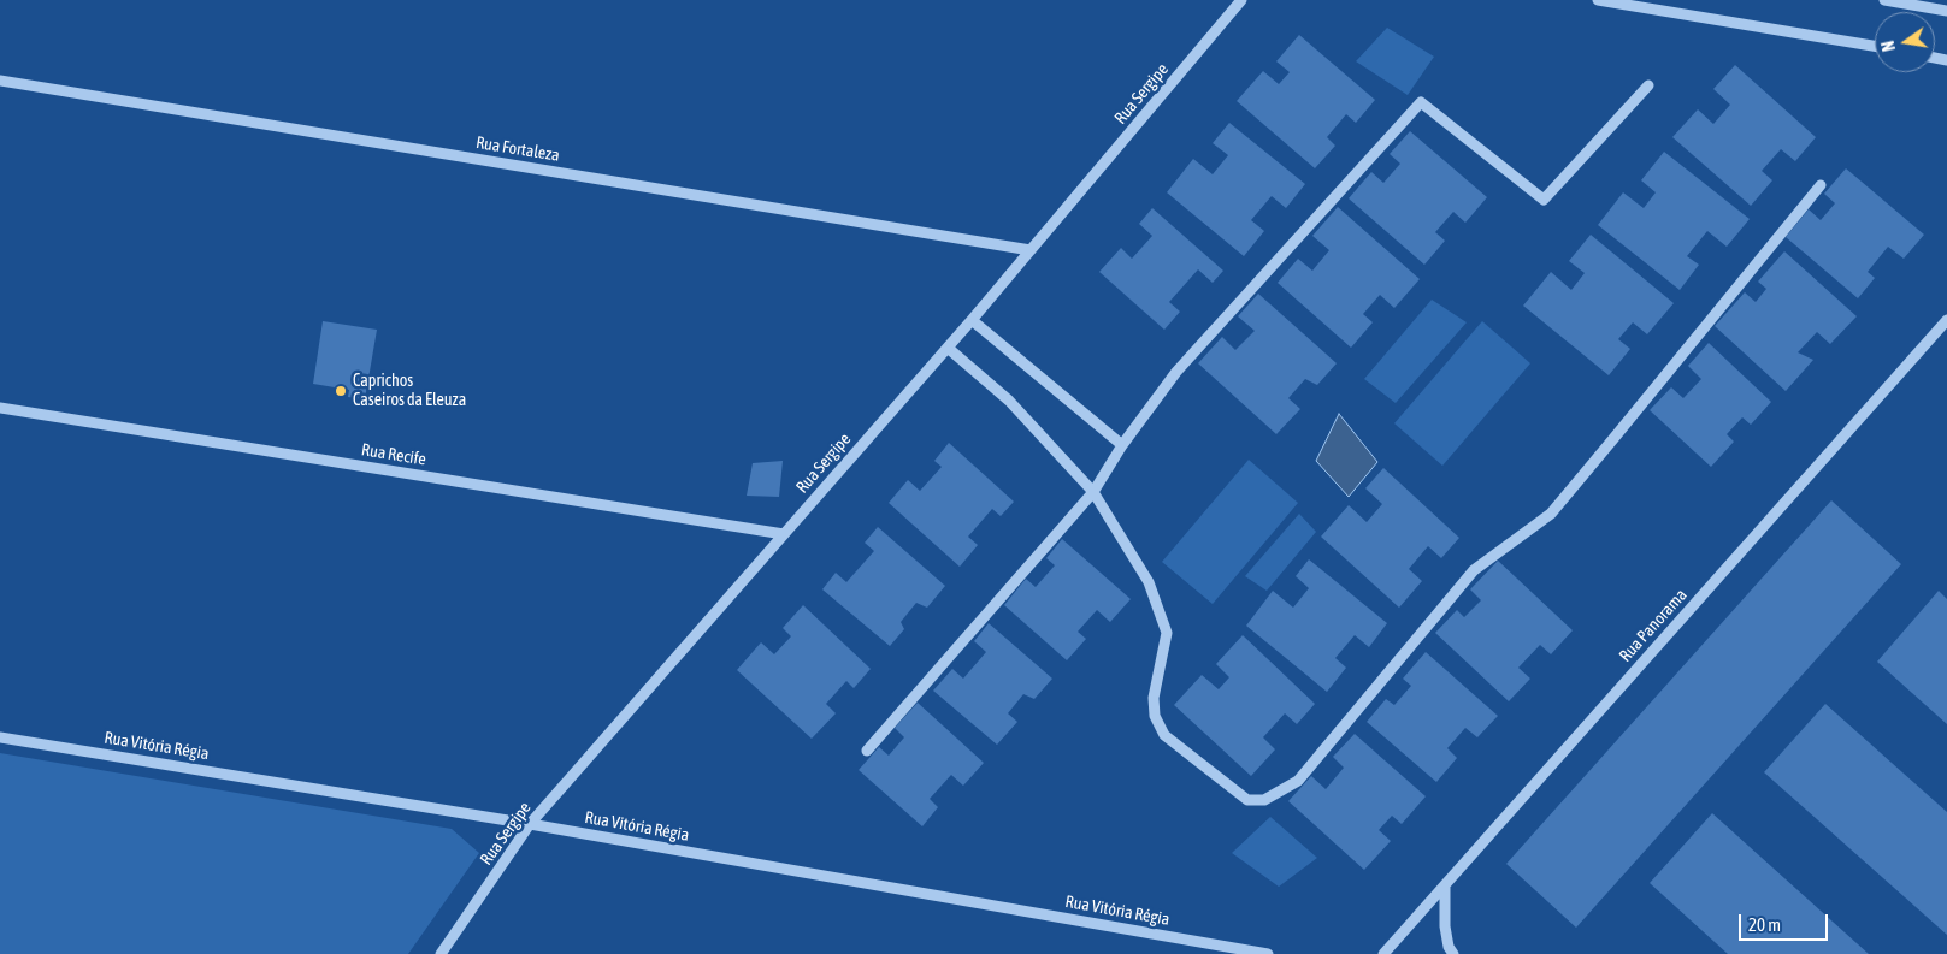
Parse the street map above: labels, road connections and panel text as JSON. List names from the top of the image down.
{
  "streets": {
    "street": [
      "Rua Sergipe",
      "Rua Fortaleza",
      "Rua Recife",
      "Rua Panorama",
      "Rua Vitória Régia"
    ]
  },
  "crossings": [
    ["Rua Sergipe", "Rua Fortaleza"],
    ["Rua Sergipe", "Rua Recife"],
    ["Rua Sergipe", "Rua Vitória Régia"]
  ],
  "places": ["Caprichos Caseiros da Eleuza"],
  "scale_bar": "20 m",
  "north": "left"
}
